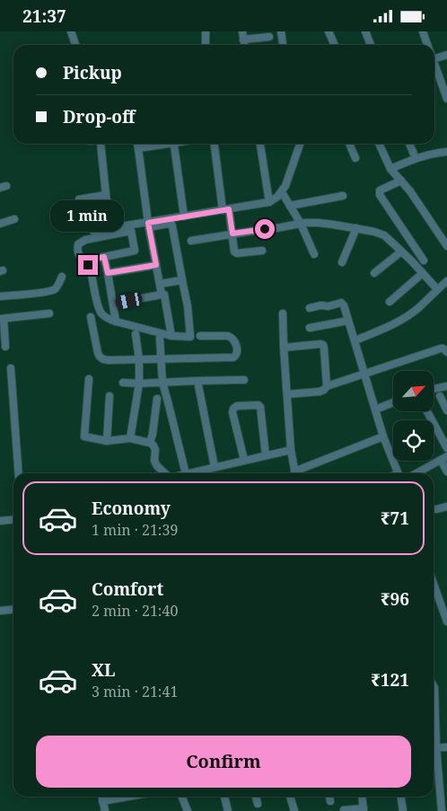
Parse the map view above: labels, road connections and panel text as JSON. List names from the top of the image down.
{
  "north": "top right",
  "page": {
    "status": "21:37",
    "banner": ["Pickup", "Drop-off"],
    "bubble": "1 min",
    "list": [
      {
        "name": "Economy",
        "note": "1 min · 21:39",
        "value": "₹71"
      },
      {
        "name": "Comfort",
        "note": "2 min · 21:40",
        "value": "₹96"
      },
      {
        "name": "XL",
        "note": "3 min · 21:41",
        "value": "₹121"
      }
    ],
    "buttons": "Confirm"
  }
}
